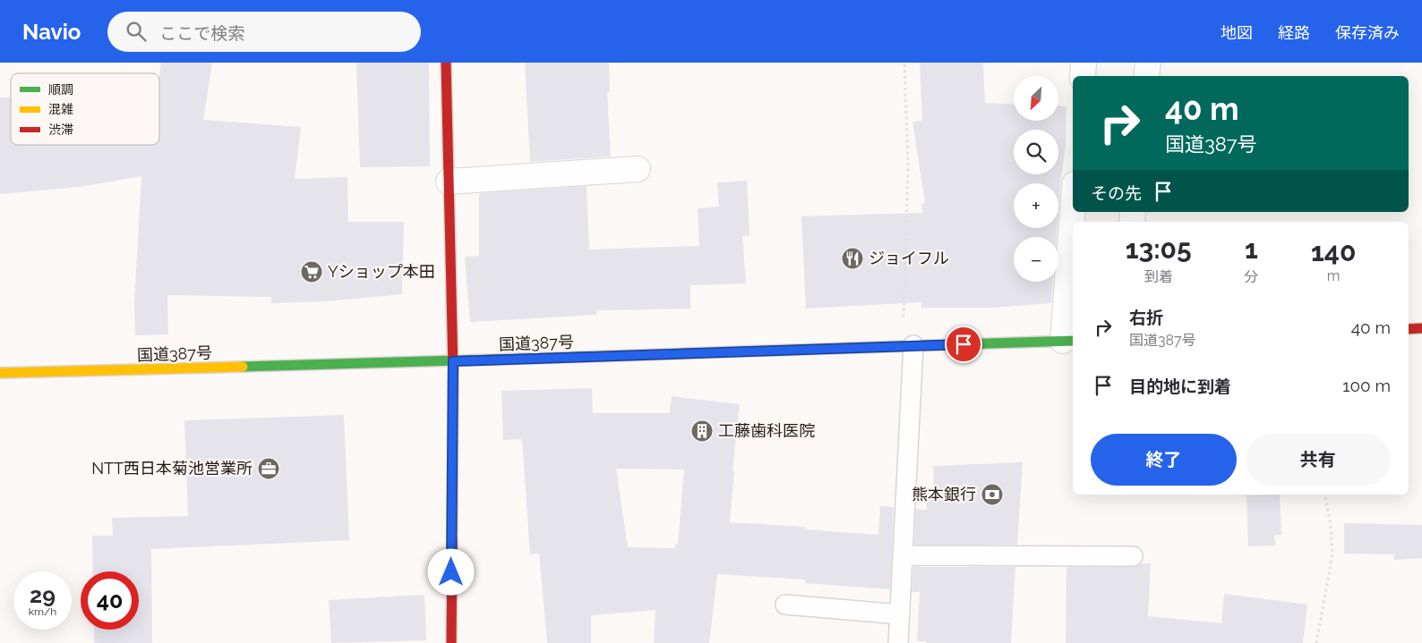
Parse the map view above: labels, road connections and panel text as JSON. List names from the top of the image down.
{
  "streets": {
    "main road": ["国道387号"]
  },
  "places": {
    "restaurant": ["ジョイフル"],
    "supermarket": ["Yショップ本田"],
    "building": ["工藤歯科医院"],
    "office": ["NTT西日本菊池営業所"],
    "bank": ["熊本銀行"]
  },
  "legend": ["順調", "混雑", "渋滞"],
  "north": "bottom left",
  "page": {
    "header": "Navio",
    "search": "ここで検索",
    "nav": ["地図", "経路", "保存済み"],
    "map_buttons": ["+", "−"],
    "turn": ["40 m", "国道387号"],
    "then": "その先",
    "eta": [
      "13:05",
      "到着",
      "1",
      "分",
      "140",
      "m"
    ],
    "list": [
      {
        "name": "右折",
        "note": "国道387号",
        "value": "40 m"
      },
      {
        "name": "目的地に到着",
        "value": "100 m"
      }
    ],
    "buttons": ["終了", "共有"],
    "speed": "29 km/h",
    "limit": "40"
  }
}
